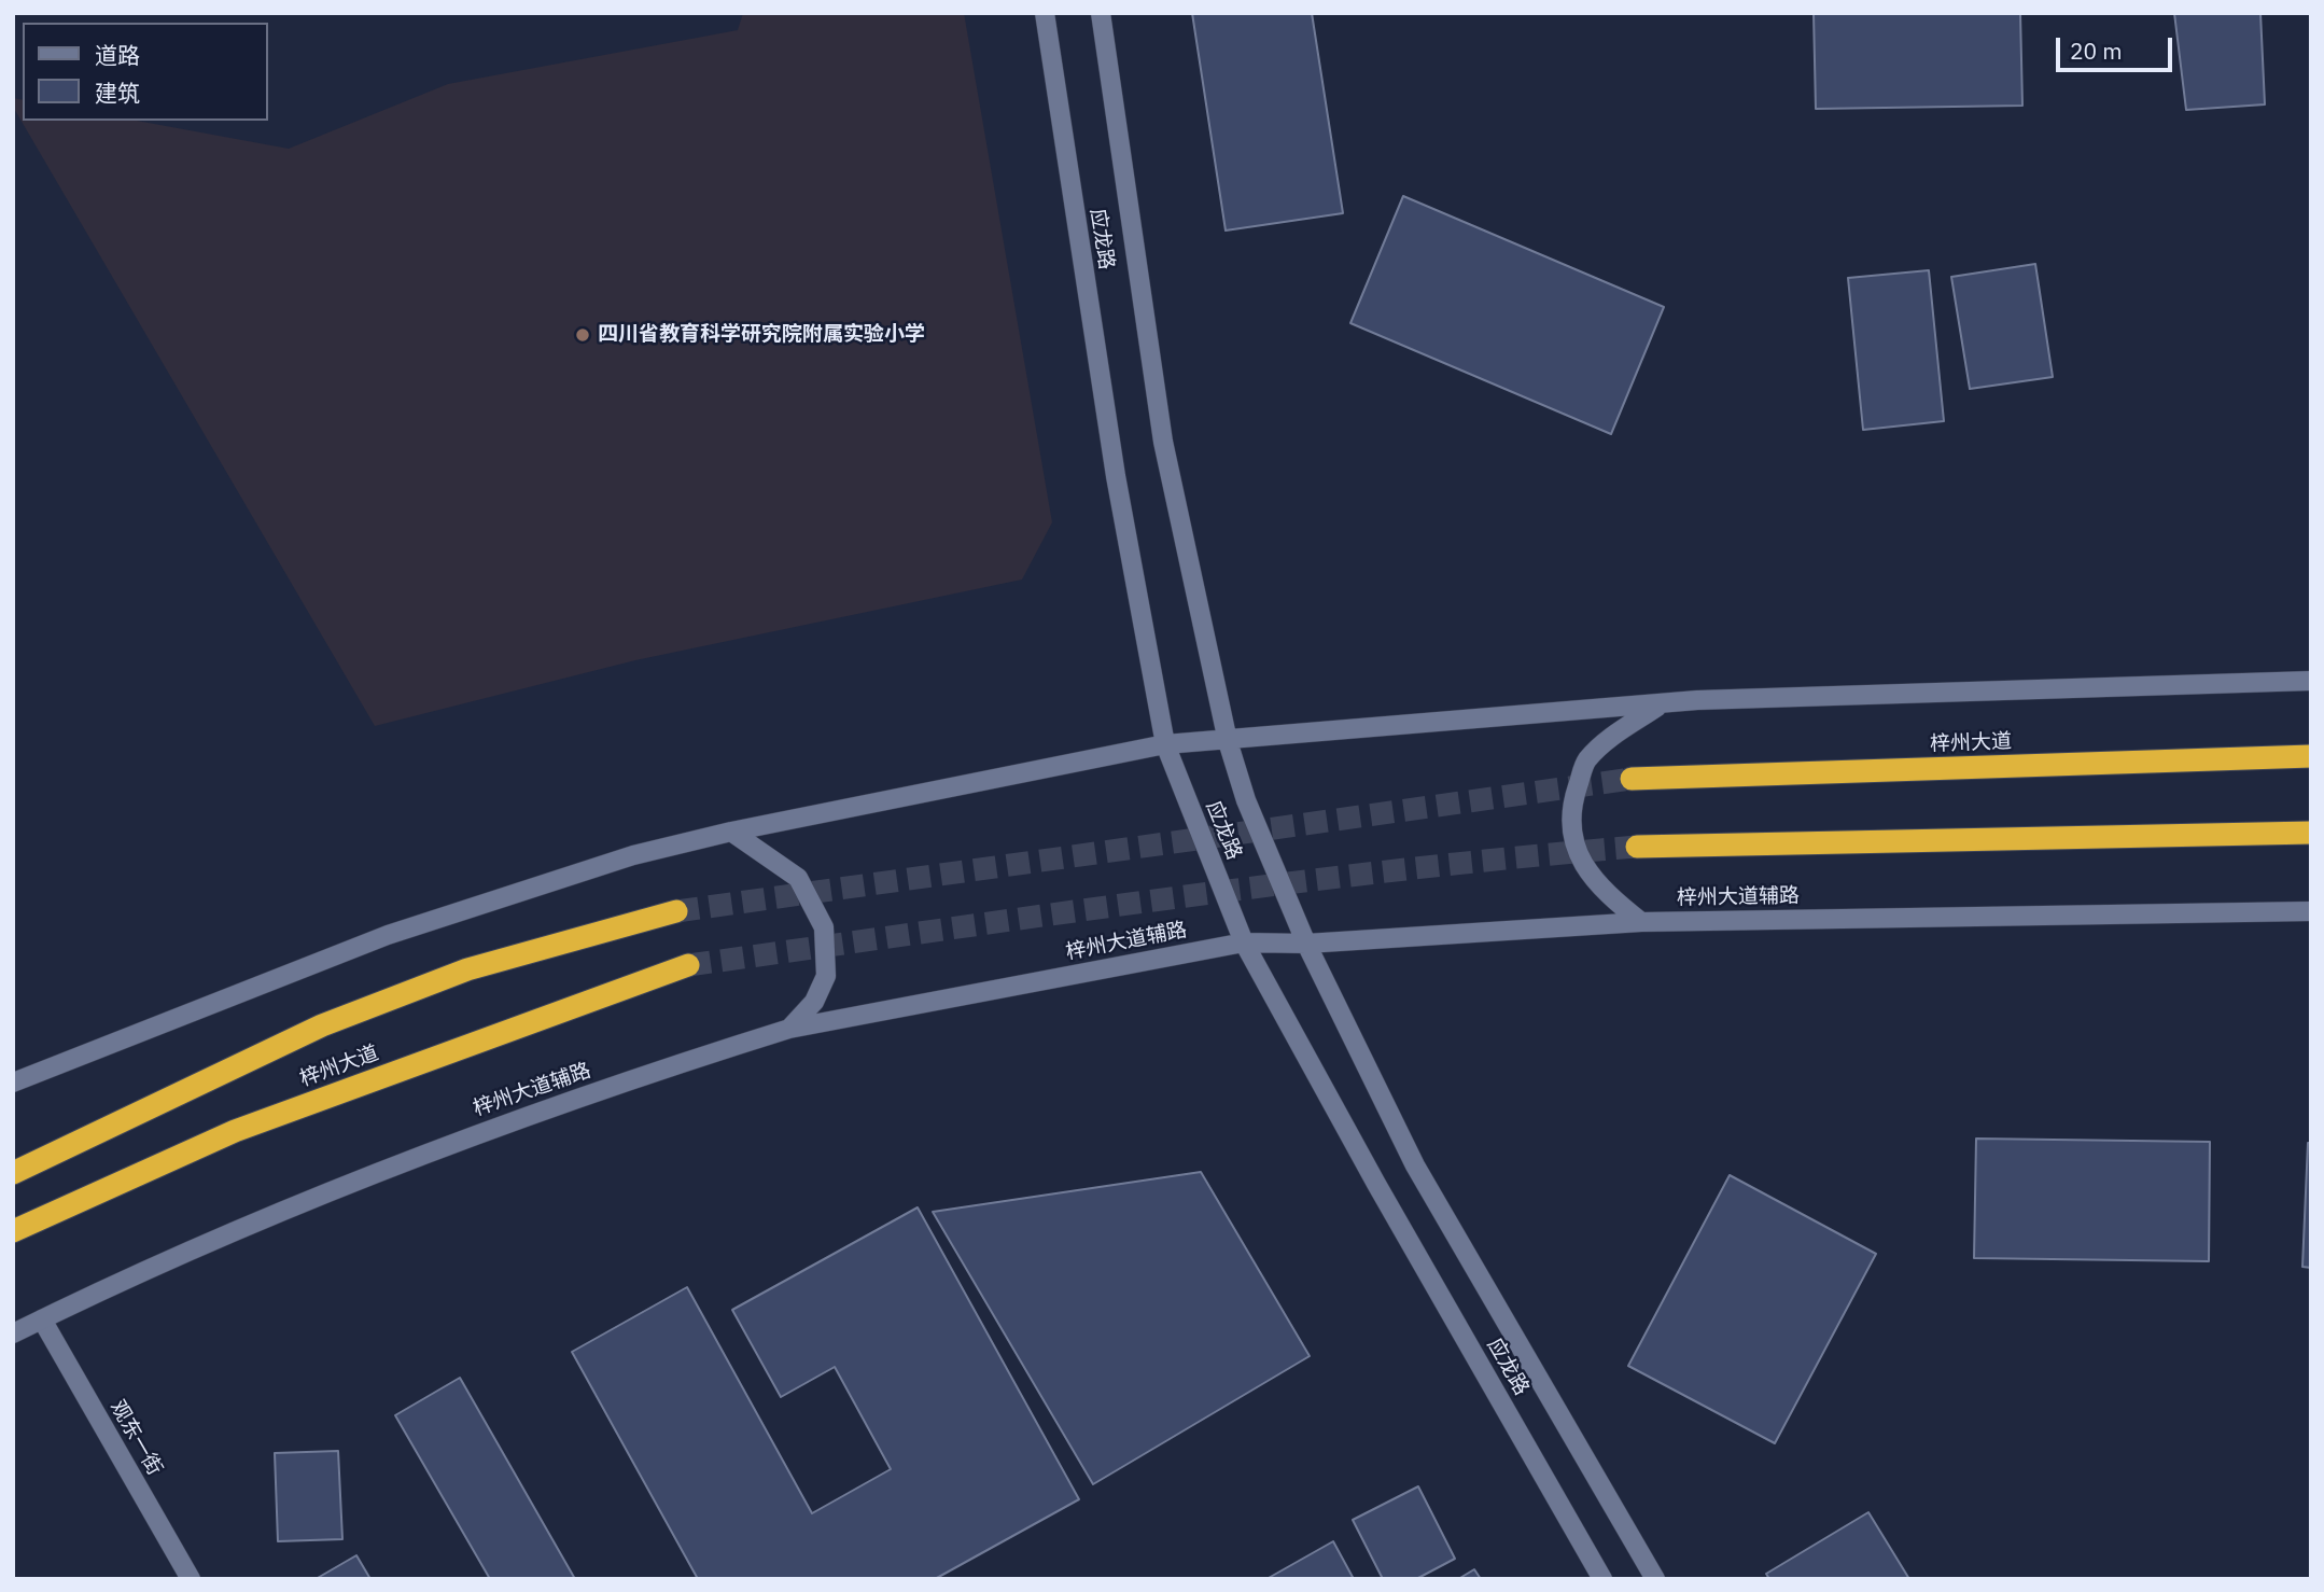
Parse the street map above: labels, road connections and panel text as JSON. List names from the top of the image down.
{
  "streets": {
    "highway": ["梓州大道"],
    "main road": ["应龙路", "梓州大道辅路", "观东一街"]
  },
  "crossings": [
    ["应龙路", "梓州大道辅路"],
    ["梓州大道辅路", "观东一街"]
  ],
  "places": ["四川省教育科学研究院附属实验小学"],
  "legend": ["道路", "建筑"],
  "scale_bar": "20 m"
}
